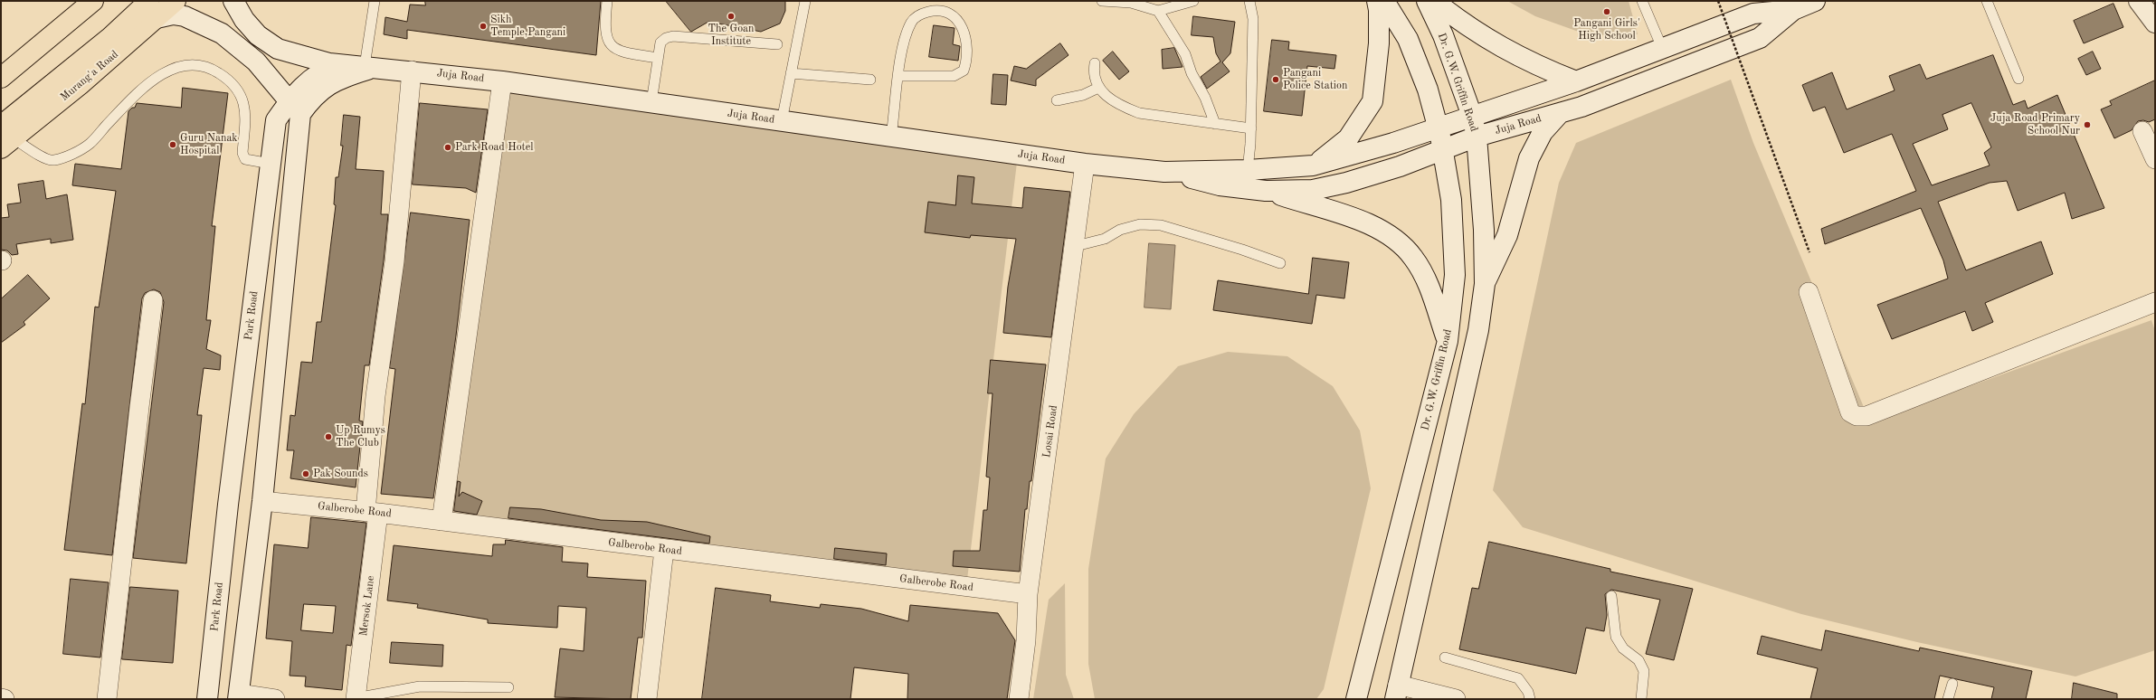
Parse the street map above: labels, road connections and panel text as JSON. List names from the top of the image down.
{
  "streets": {
    "main road": [
      "Murang'a Road",
      "Juja Road",
      "Dr. G.W. Griffin Road",
      "Park Road"
    ],
    "street": ["Losai Road", "Galberobe Road", "Mersok Lane"]
  },
  "crossings": [
    ["Juja Road", "Dr. G.W. Griffin Road"],
    ["Juja Road", "Park Road"],
    ["Juja Road", "Losai Road"],
    ["Juja Road", "Mersok Lane"],
    ["Losai Road", "Galberobe Road"],
    ["Galberobe Road", "Mersok Lane"]
  ],
  "places": [
    "Pangani Girls' High School",
    "The Goan Institute",
    "Sikh Temple,Pangani",
    "Pangani Police Station",
    "Juja Road Primary School Nur",
    "Guru Nanak Hospital",
    "Park Road Hotel",
    "Up Rumys The Club",
    "Pak Sounds"
  ]
}
